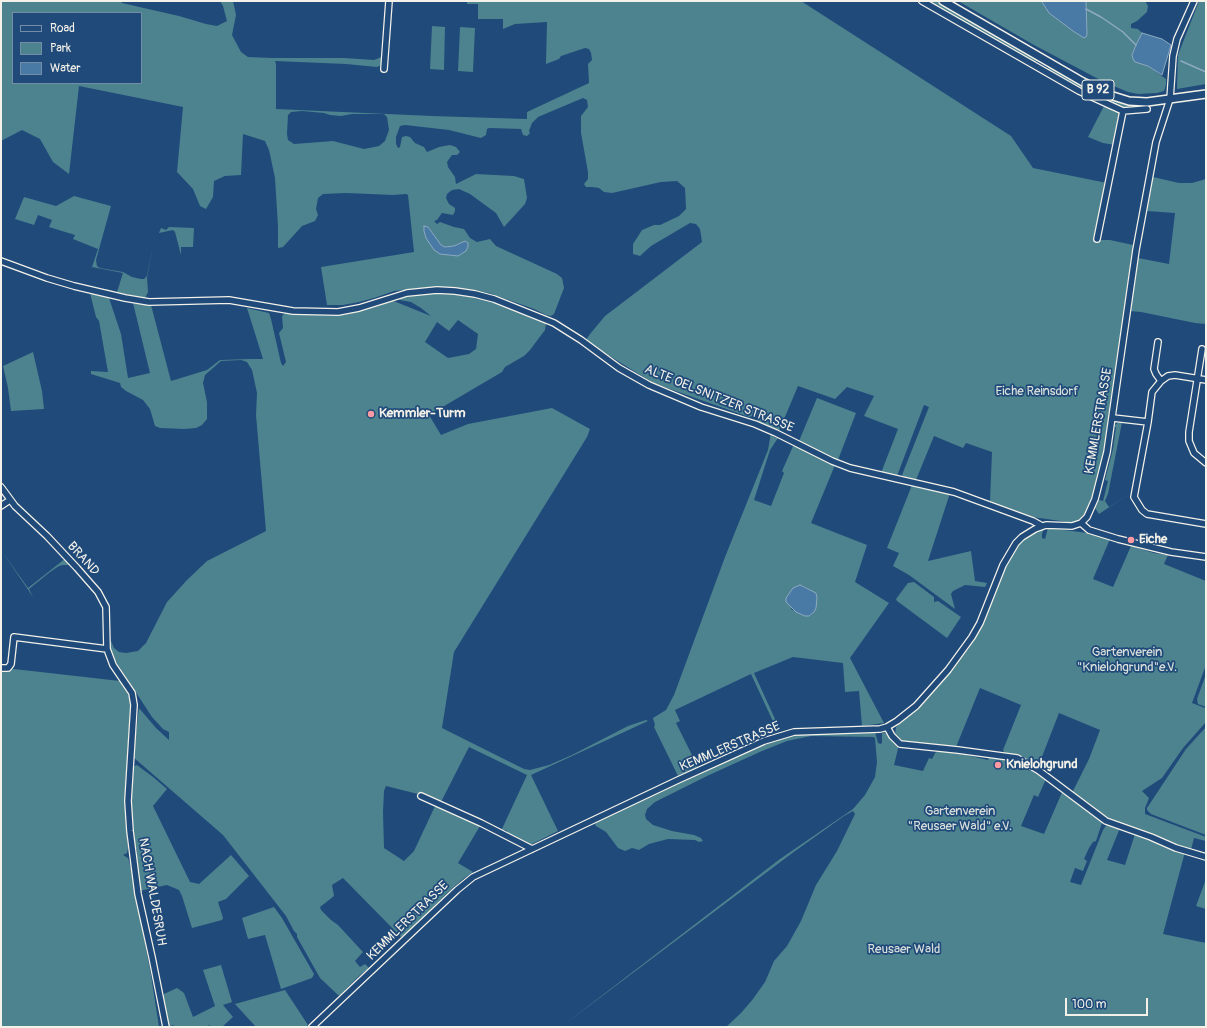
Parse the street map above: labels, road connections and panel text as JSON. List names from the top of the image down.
{
  "streets": {
    "main road": ["B 92"],
    "street": [
      "ALTE OELSNITZER STRASSE",
      "KEMMLERSTRASSE",
      "BRAND",
      "NACH WALDESRUH"
    ]
  },
  "crossings": [
    ["B 92", "KEMMLERSTRASSE"],
    ["ALTE OELSNITZER STRASSE", "KEMMLERSTRASSE"],
    ["BRAND", "NACH WALDESRUH"]
  ],
  "parks": [
    "Eiche Reinsdorf",
    "Gartenverein \"Knielohgrund\"e.V.",
    "Gartenverein \"Reusaer Wald\" e.V.",
    "Reusaer Wald"
  ],
  "places": ["Kemmler-Turm", "Eiche", "Knielohgrund"],
  "legend": ["Road", "Park", "Water"],
  "scale_bar": "100 m"
}
